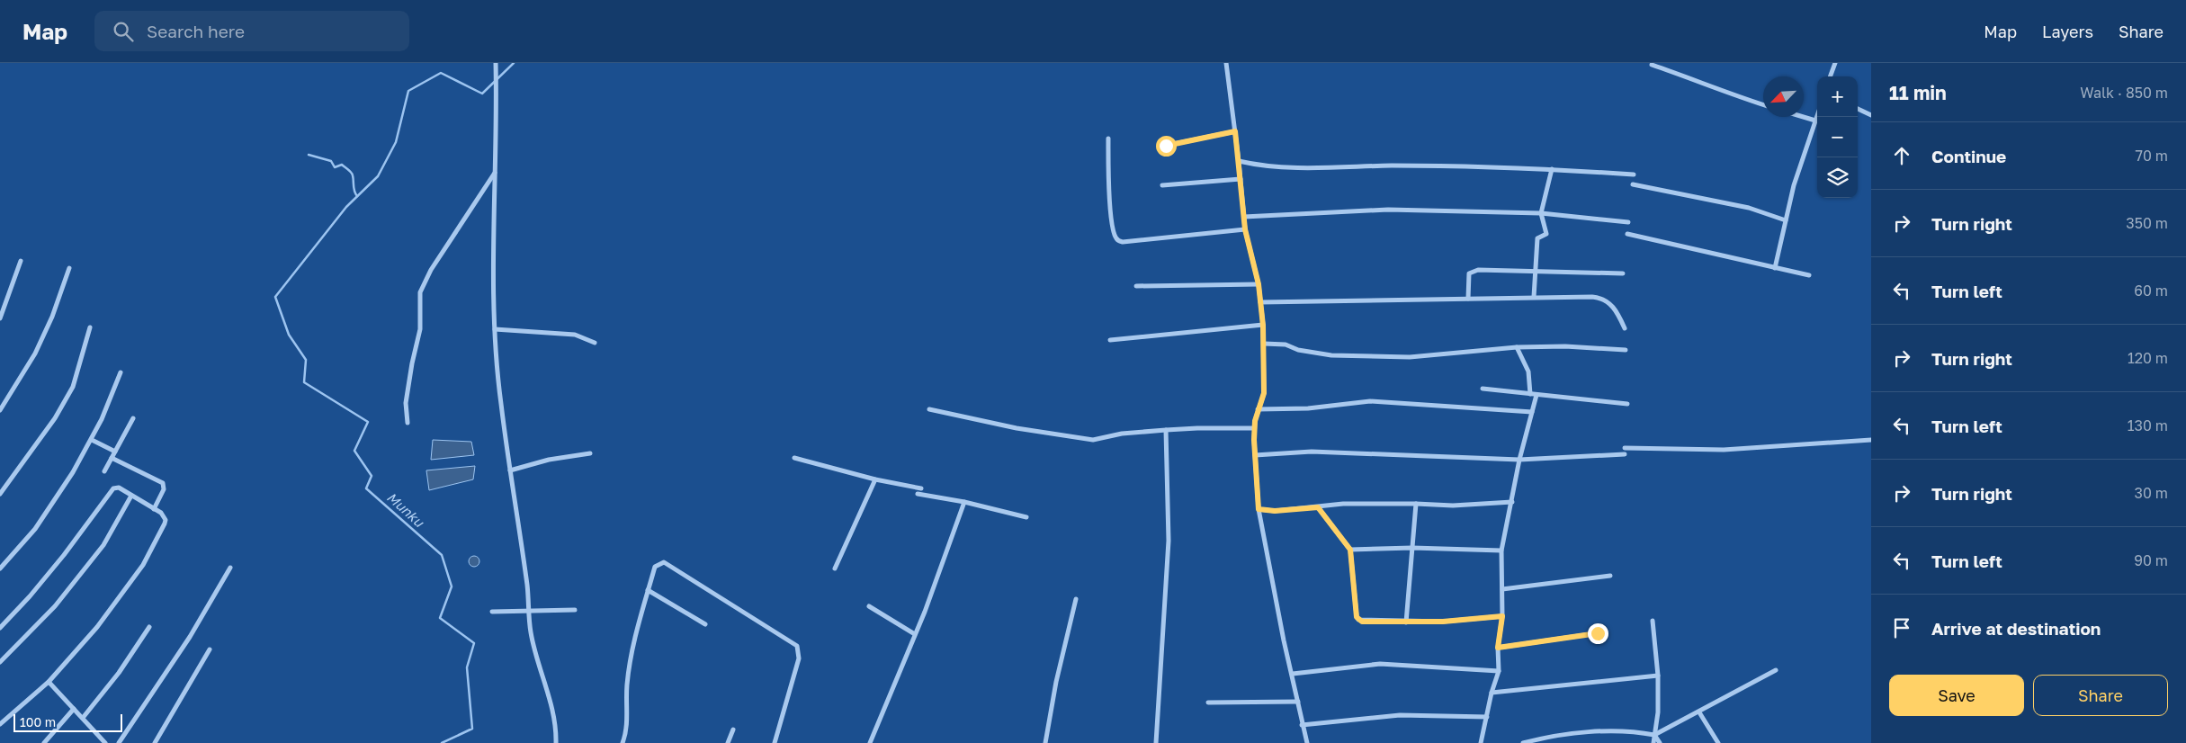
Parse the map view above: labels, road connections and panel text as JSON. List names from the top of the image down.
{
  "water": ["Munku"],
  "scale_bar": "100 m",
  "north": "bottom left",
  "page": {
    "header": "Map",
    "search": "Search here",
    "nav": ["Map", "Layers", "Share"],
    "heading": ["11 min", "Walk · 850 m"],
    "map_buttons": ["+", "−"],
    "list": [
      ["Continue", "70 m"],
      ["Turn right", "350 m"],
      ["Turn left", "60 m"],
      ["Turn right", "120 m"],
      ["Turn left", "130 m"],
      ["Turn right", "30 m"],
      ["Turn left", "90 m"],
      "Arrive at destination"
    ],
    "buttons": ["Save", "Share"],
    "scale": "100 m"
  }
}
